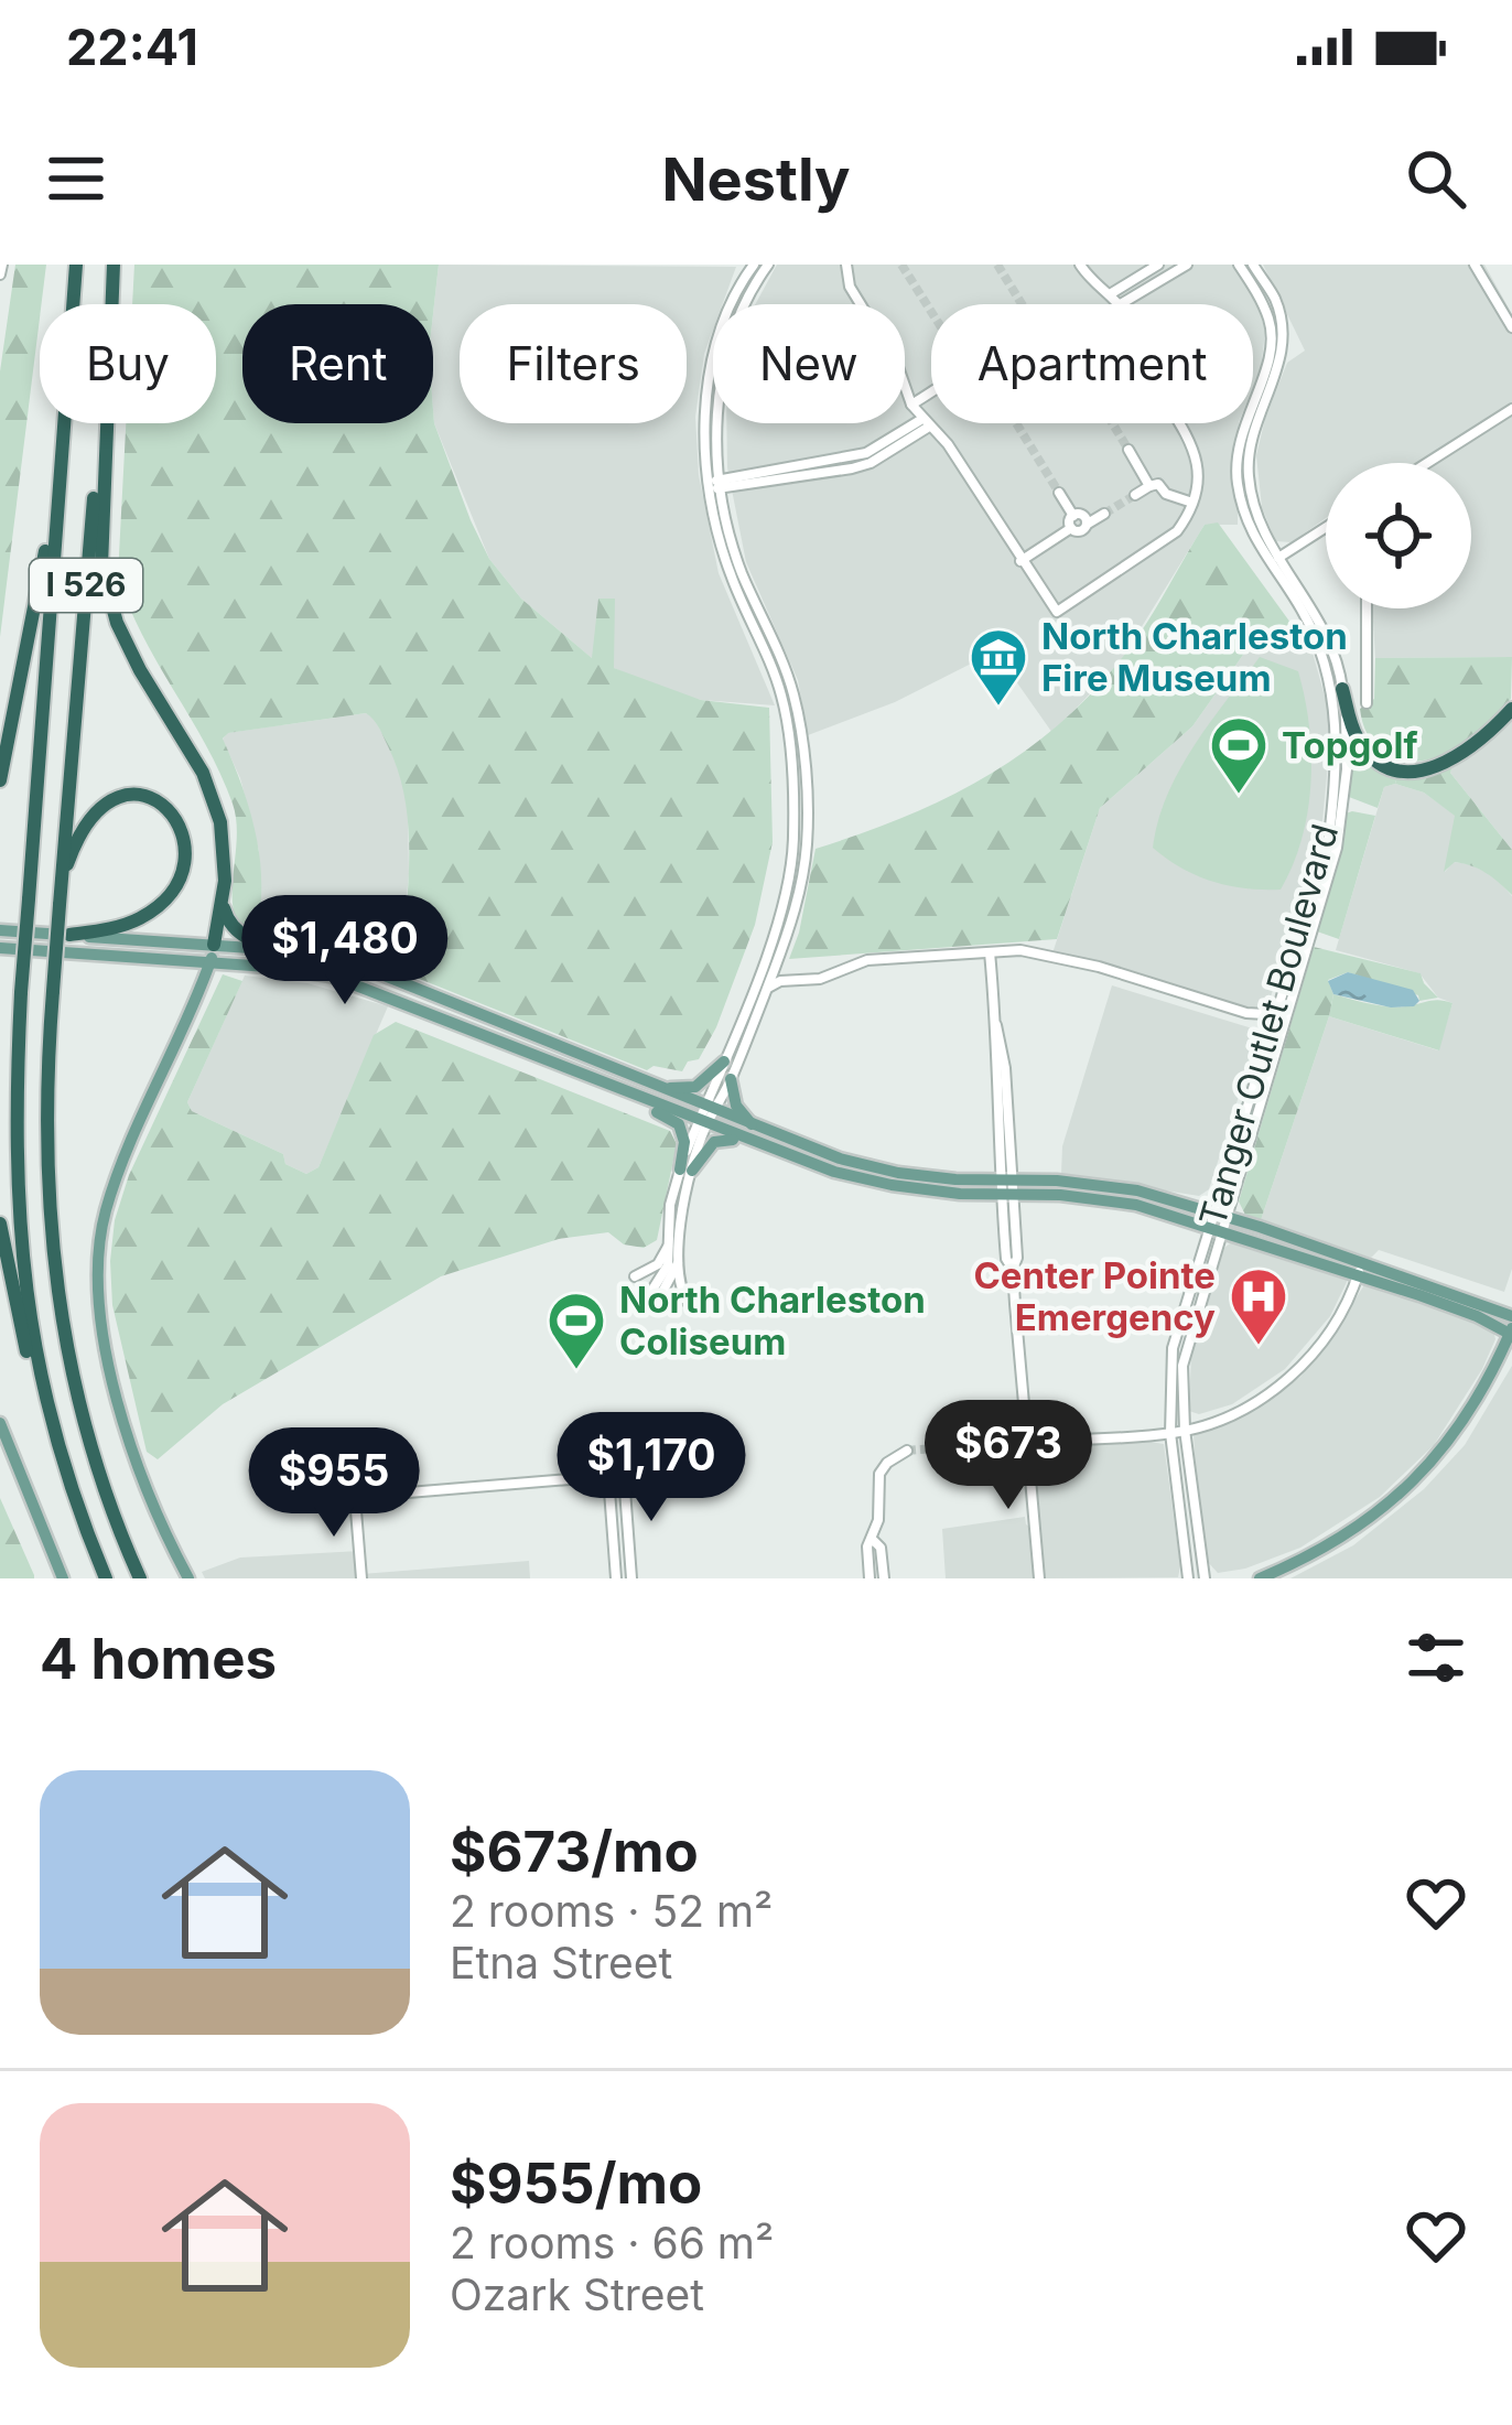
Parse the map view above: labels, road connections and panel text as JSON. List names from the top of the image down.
{
  "streets": {
    "highway": ["I 526"],
    "street": ["Tanger Outlet Boulevard"]
  },
  "places": {
    "museum": ["North Charleston Fire Museum"],
    "sports": ["Topgolf", "North Charleston Coliseum"],
    "hospital": ["Center Pointe Emergency"]
  },
  "page": {
    "status": "22:41",
    "header": "Nestly",
    "chip": [
      "Buy",
      "Rent",
      "Filters",
      "New",
      "Apartment"
    ],
    "price": [
      "$1,480",
      "$673",
      "$1,170",
      "$955"
    ],
    "heading": "4 homes",
    "list": [
      {
        "name": "$673/mo",
        "note": "2 rooms · 52 m² · Etna Street"
      },
      {
        "name": "$955/mo",
        "note": "2 rooms · 66 m² · Ozark Street"
      }
    ]
  }
}
